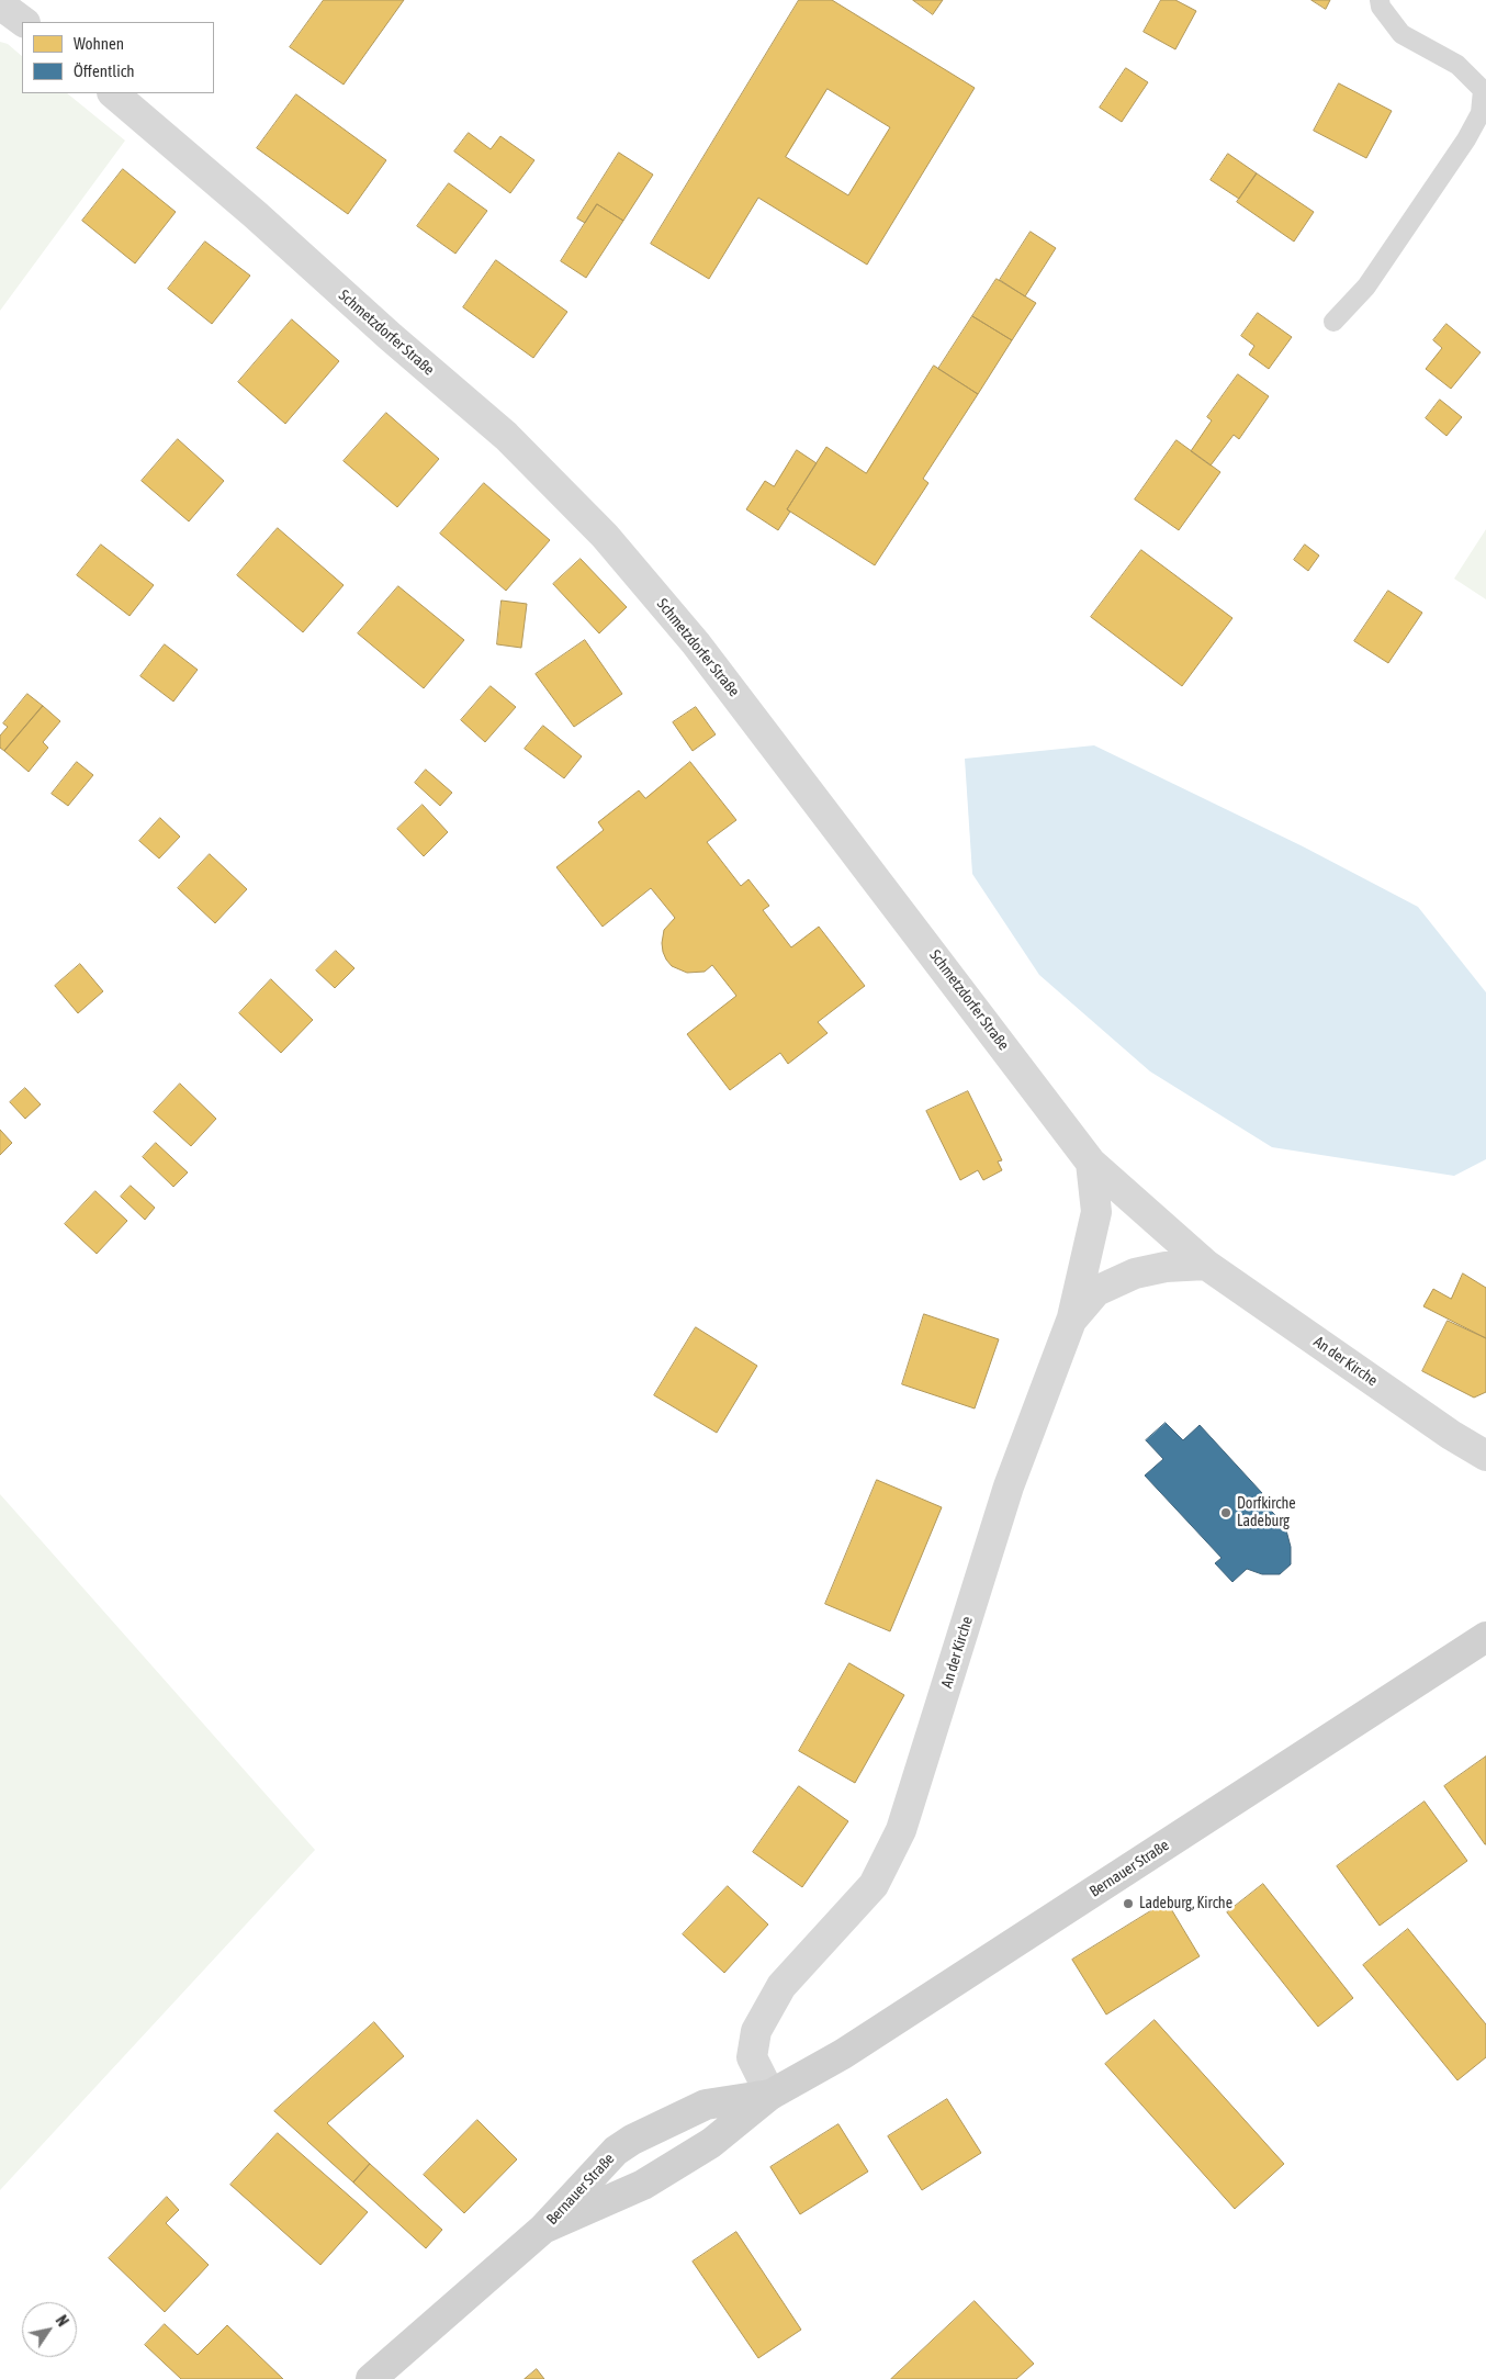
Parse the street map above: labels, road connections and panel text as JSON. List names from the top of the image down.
{
  "streets": {
    "main road": ["Bernauer Straße"],
    "street": ["Schmetzdorfer Straße", "An der Kirche"]
  },
  "crossings": [
    ["Schmetzdorfer Straße", "An der Kirche"],
    ["An der Kirche", "Bernauer Straße"]
  ],
  "places": ["Dorfkirche Ladeburg", "Ladeburg, Kirche"],
  "legend": ["Wohnen", "Öffentlich"],
  "north": "top right"
}
